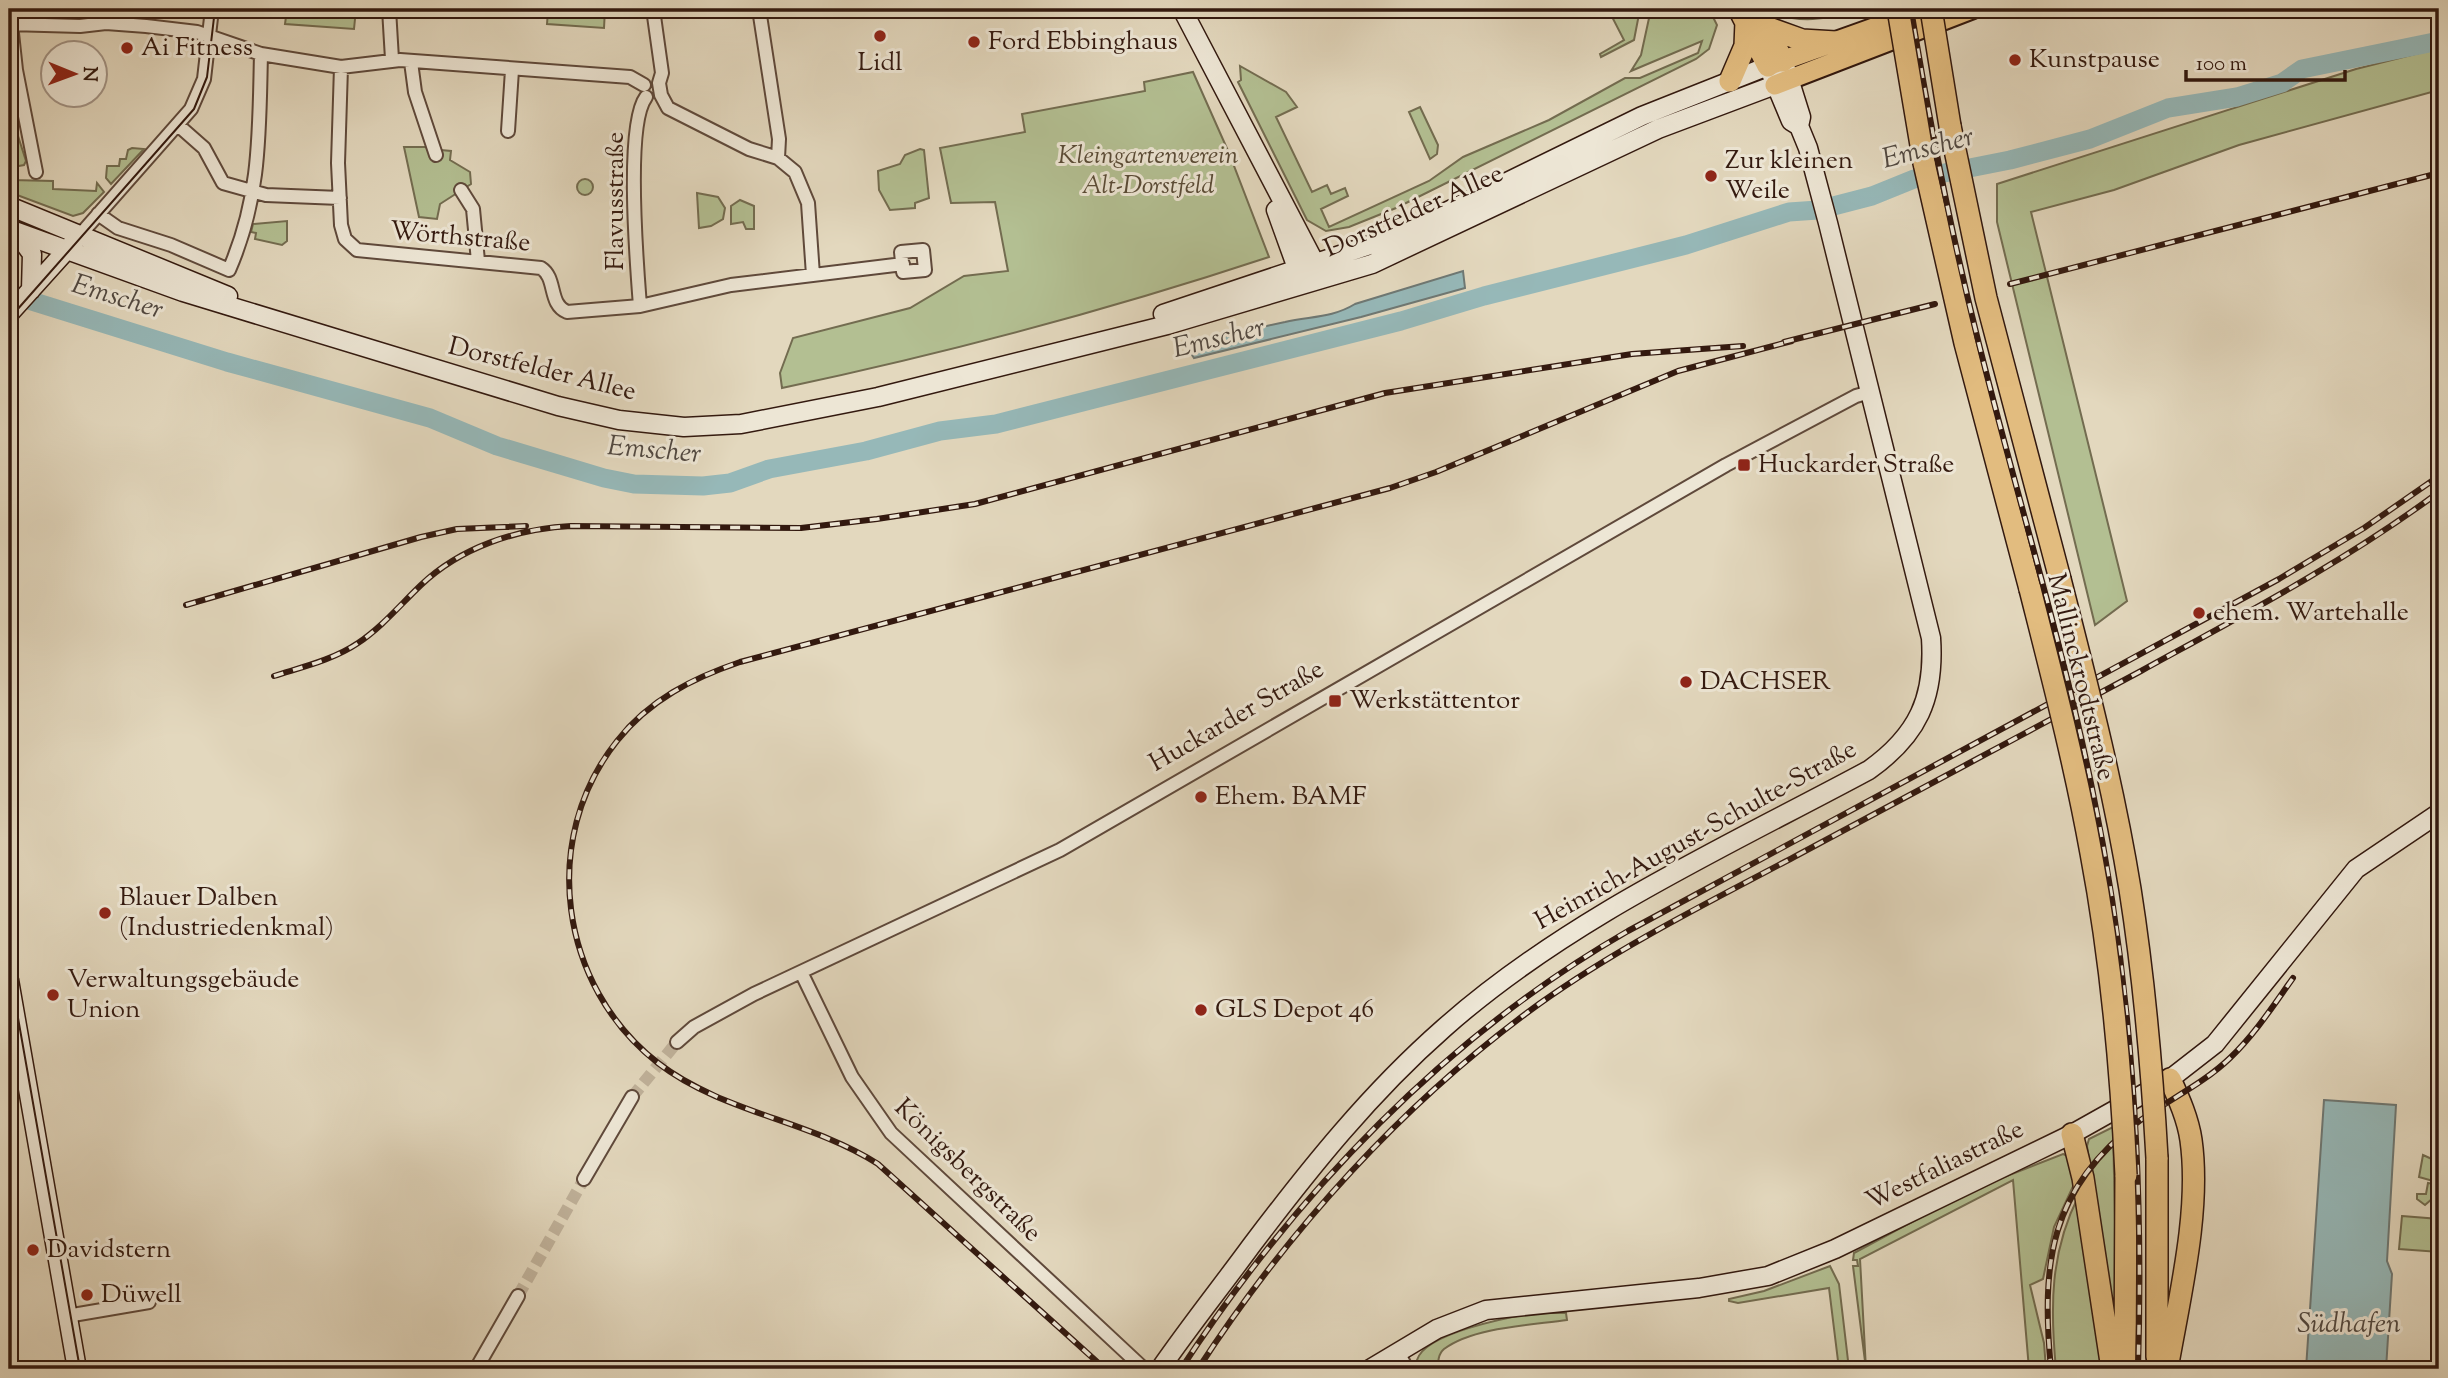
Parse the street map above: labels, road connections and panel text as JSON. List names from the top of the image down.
{
  "streets": {
    "highway": ["Mallinckrodtstraße"],
    "main road": ["Dorstfelder Allee", "Heinrich-August-Schulte-Straße", "Westfaliastraße"],
    "street": [
      "Flavusstraße",
      "Wörthstraße",
      "Huckarder Straße",
      "Königsbergstraße"
    ]
  },
  "crossings": [
    ["Flavusstraße", "Wörthstraße"],
    ["Huckarder Straße", "Heinrich-August-Schulte-Straße"],
    ["Huckarder Straße", "Königsbergstraße"]
  ],
  "water": ["Emscher", "Südhafen"],
  "parks": ["Kleingartenverein Alt-Dorstfeld"],
  "places": {
    "other": [
      "Lidl",
      "Ford Ebbinghaus",
      "Ai Fitness",
      "Kunstpause",
      "Zur kleinen Weile",
      "ehem. Wartehalle",
      "DACHSER",
      "Ehem. BAMF",
      "Blauer Dalben (Industriedenkmal)",
      "Verwaltungsgebäude Union",
      "GLS Depot 46",
      "Davidstern",
      "Düwell"
    ],
    "transit": ["Huckarder Straße", "Werkstättentor"]
  },
  "scale_bar": "100 m",
  "north": "right"
}
